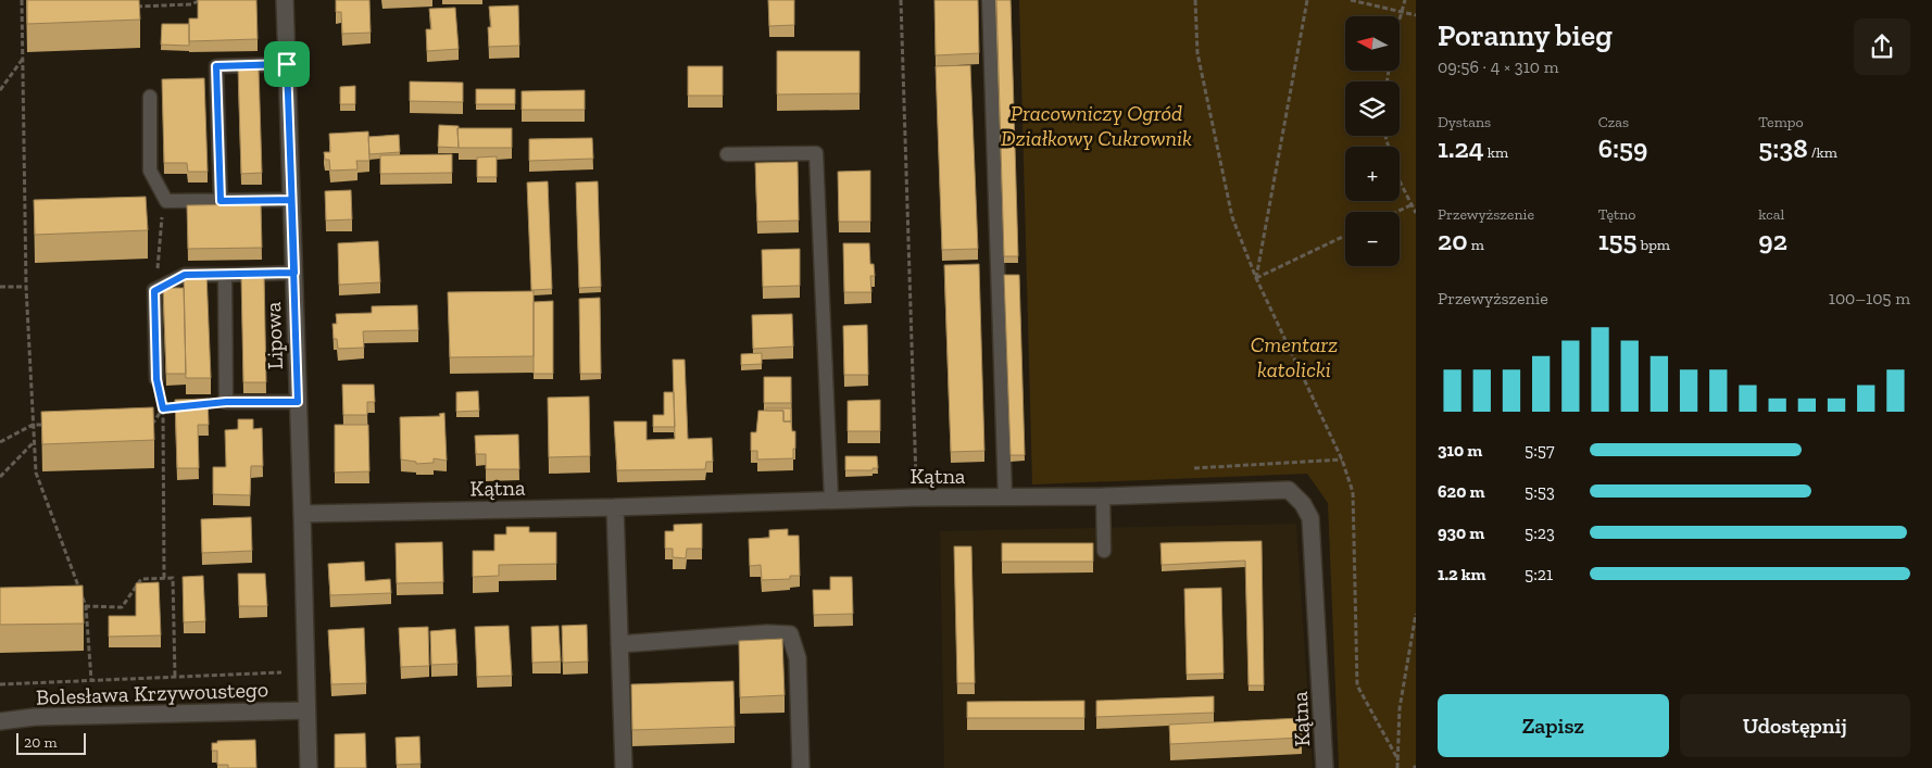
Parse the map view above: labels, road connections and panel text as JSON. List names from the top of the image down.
{
  "streets": {
    "street": ["Lipowa", "Kątna", "Bolesława Krzywoustego"]
  },
  "crossings": [
    ["Lipowa", "Kątna"],
    ["Lipowa", "Bolesława Krzywoustego"]
  ],
  "parks": ["Pracowniczy Ogród Działkowy Cukrownik", "Cmentarz katolicki"],
  "scale_bar": "20 m",
  "north": "left",
  "page": {
    "heading": ["Poranny bieg", "09:56 · 4 × 310 m"],
    "map_buttons": ["+", "−"],
    "stats": [
      ["Dystans", "1.24 km"],
      ["Czas", "6:59"],
      ["Tempo", "5:38 /km"],
      ["Przewyższenie", "20 m"],
      ["Tętno", "155 bpm"],
      ["kcal", "92"]
    ],
    "chart": ["Przewyższenie", "100–105 m"],
    "list": [
      {
        "name": "310 m",
        "note": "5:57"
      },
      {
        "name": "620 m",
        "note": "5:53"
      },
      {
        "name": "930 m",
        "note": "5:23"
      },
      {
        "name": "1.2 km",
        "note": "5:21"
      }
    ],
    "buttons": ["Zapisz", "Udostępnij"],
    "scale": "20 m"
  }
}
